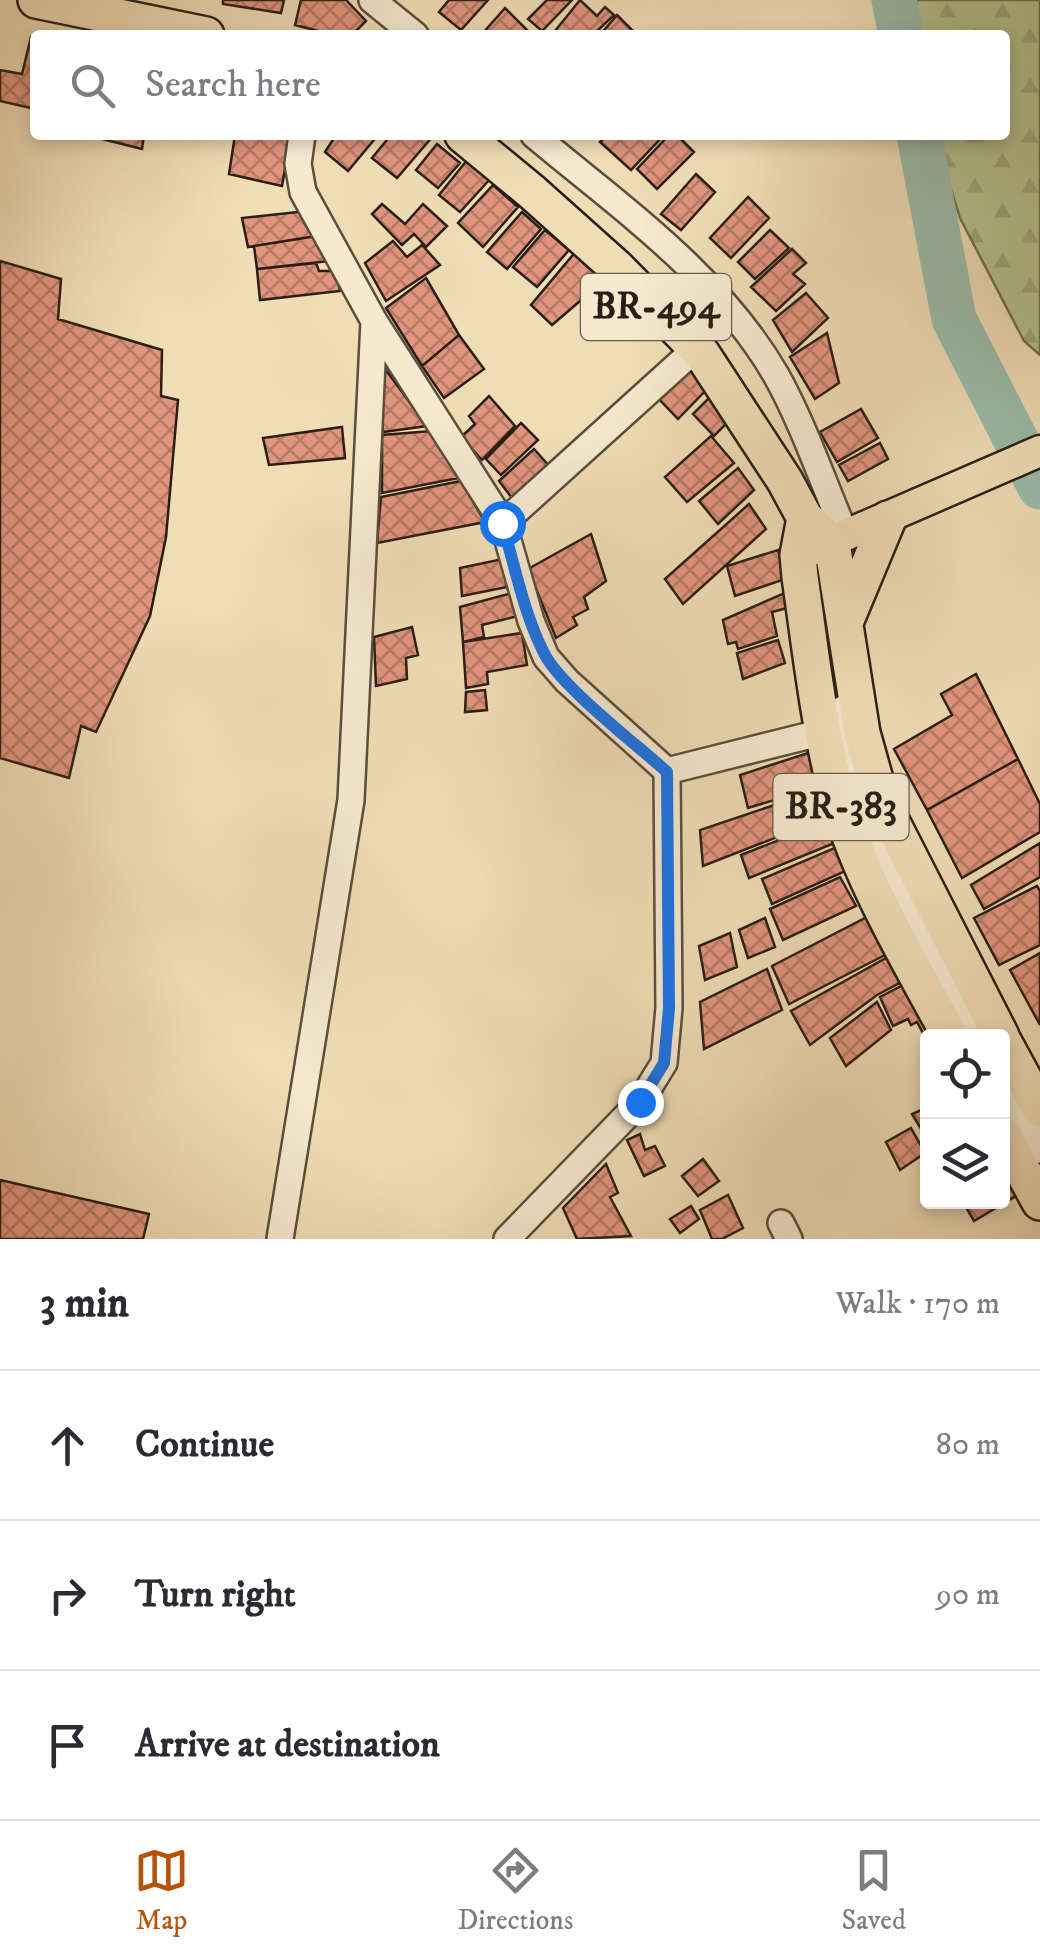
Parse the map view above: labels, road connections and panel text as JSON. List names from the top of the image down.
{
  "streets": {
    "highway": ["BR-494", "BR-383"]
  },
  "crossings": [
    ["BR-494", "BR-383"]
  ],
  "page": {
    "search": "Search here",
    "heading": ["3 min", "Walk · 170 m"],
    "list": [
      ["Continue", "80 m"],
      ["Turn right", "90 m"],
      "Arrive at destination"
    ],
    "nav": ["Map", "Directions", "Saved"]
  }
}
